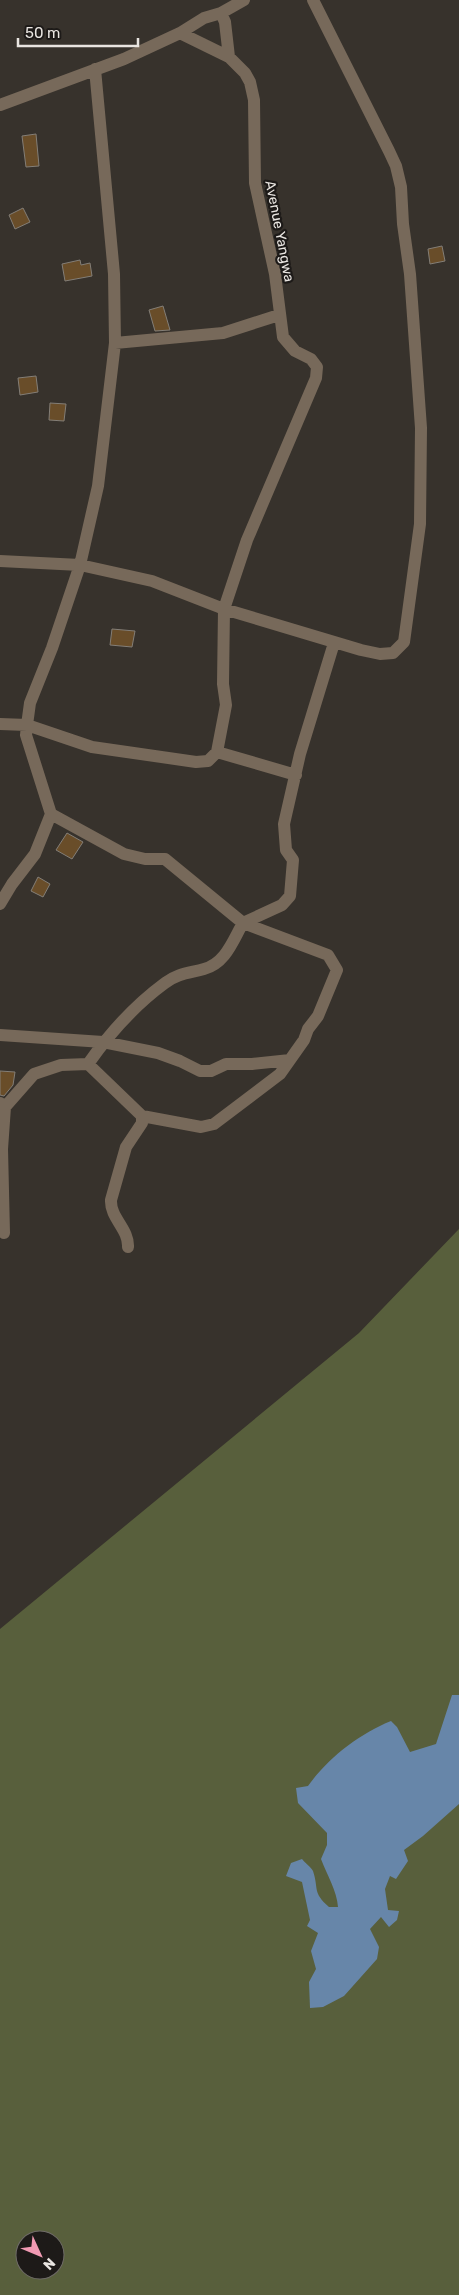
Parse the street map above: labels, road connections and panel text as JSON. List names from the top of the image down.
{
  "streets": {
    "street": ["Avenue Yangwa"]
  },
  "scale_bar": "50 m",
  "north": "bottom right"
}
